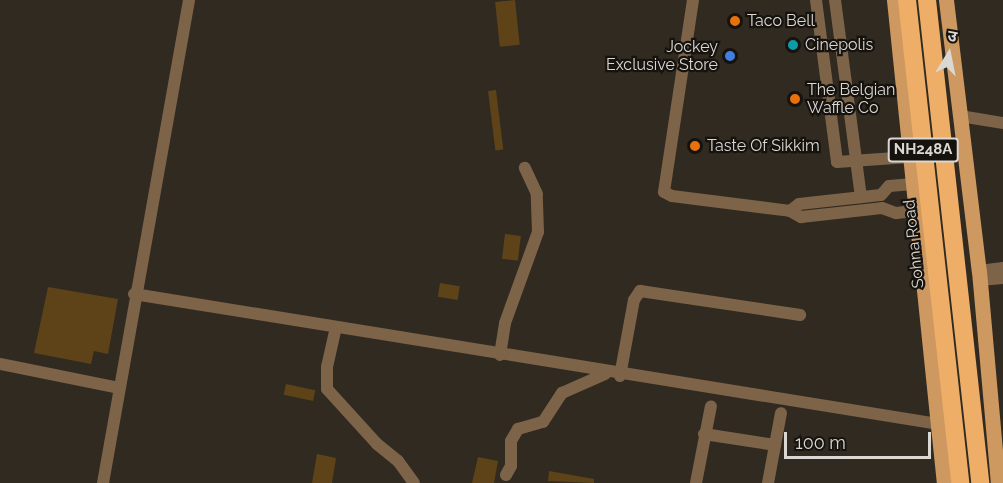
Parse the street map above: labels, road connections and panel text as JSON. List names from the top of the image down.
{
  "streets": {
    "highway": ["NH248A", "Sohna Road"]
  },
  "places": [
    "Taco Bell",
    "Cinepolis",
    "Jockey Exclusive Store",
    "The Belgian Waffle Co",
    "Taste Of Sikkim"
  ],
  "scale_bar": "100 m",
  "north": "top"
}
